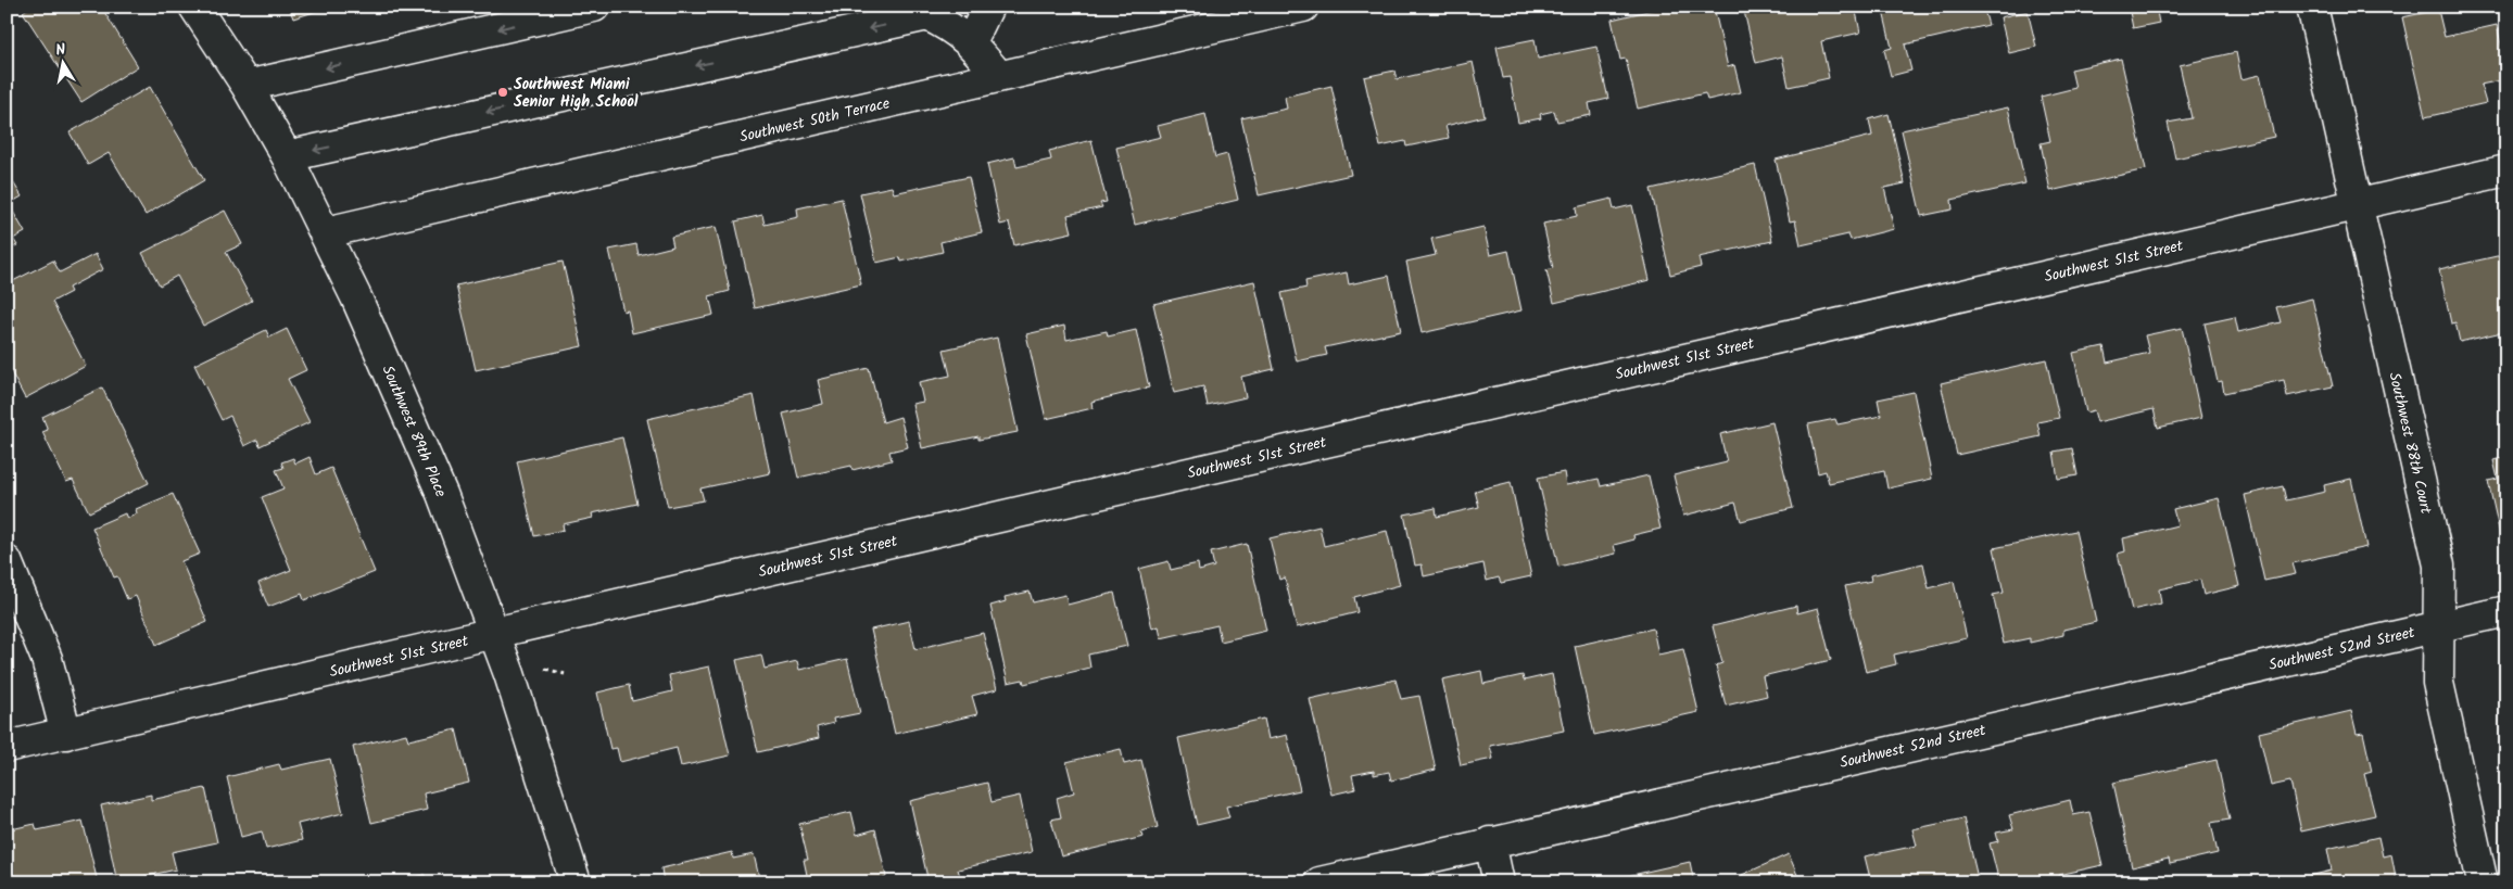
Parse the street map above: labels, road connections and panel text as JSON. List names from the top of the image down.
{
  "streets": {
    "street": [
      "Southwest 50th Terrace",
      "Southwest 51st Street",
      "Southwest 89th Place",
      "Southwest 88th Court",
      "Southwest 52nd Street"
    ]
  },
  "crossings": [
    ["Southwest 50th Terrace", "Southwest 89th Place"],
    ["Southwest 51st Street", "Southwest 89th Place"],
    ["Southwest 51st Street", "Southwest 88th Court"],
    ["Southwest 88th Court", "Southwest 52nd Street"]
  ],
  "places": ["Southwest Miami Senior High School"],
  "north": "top"
}
